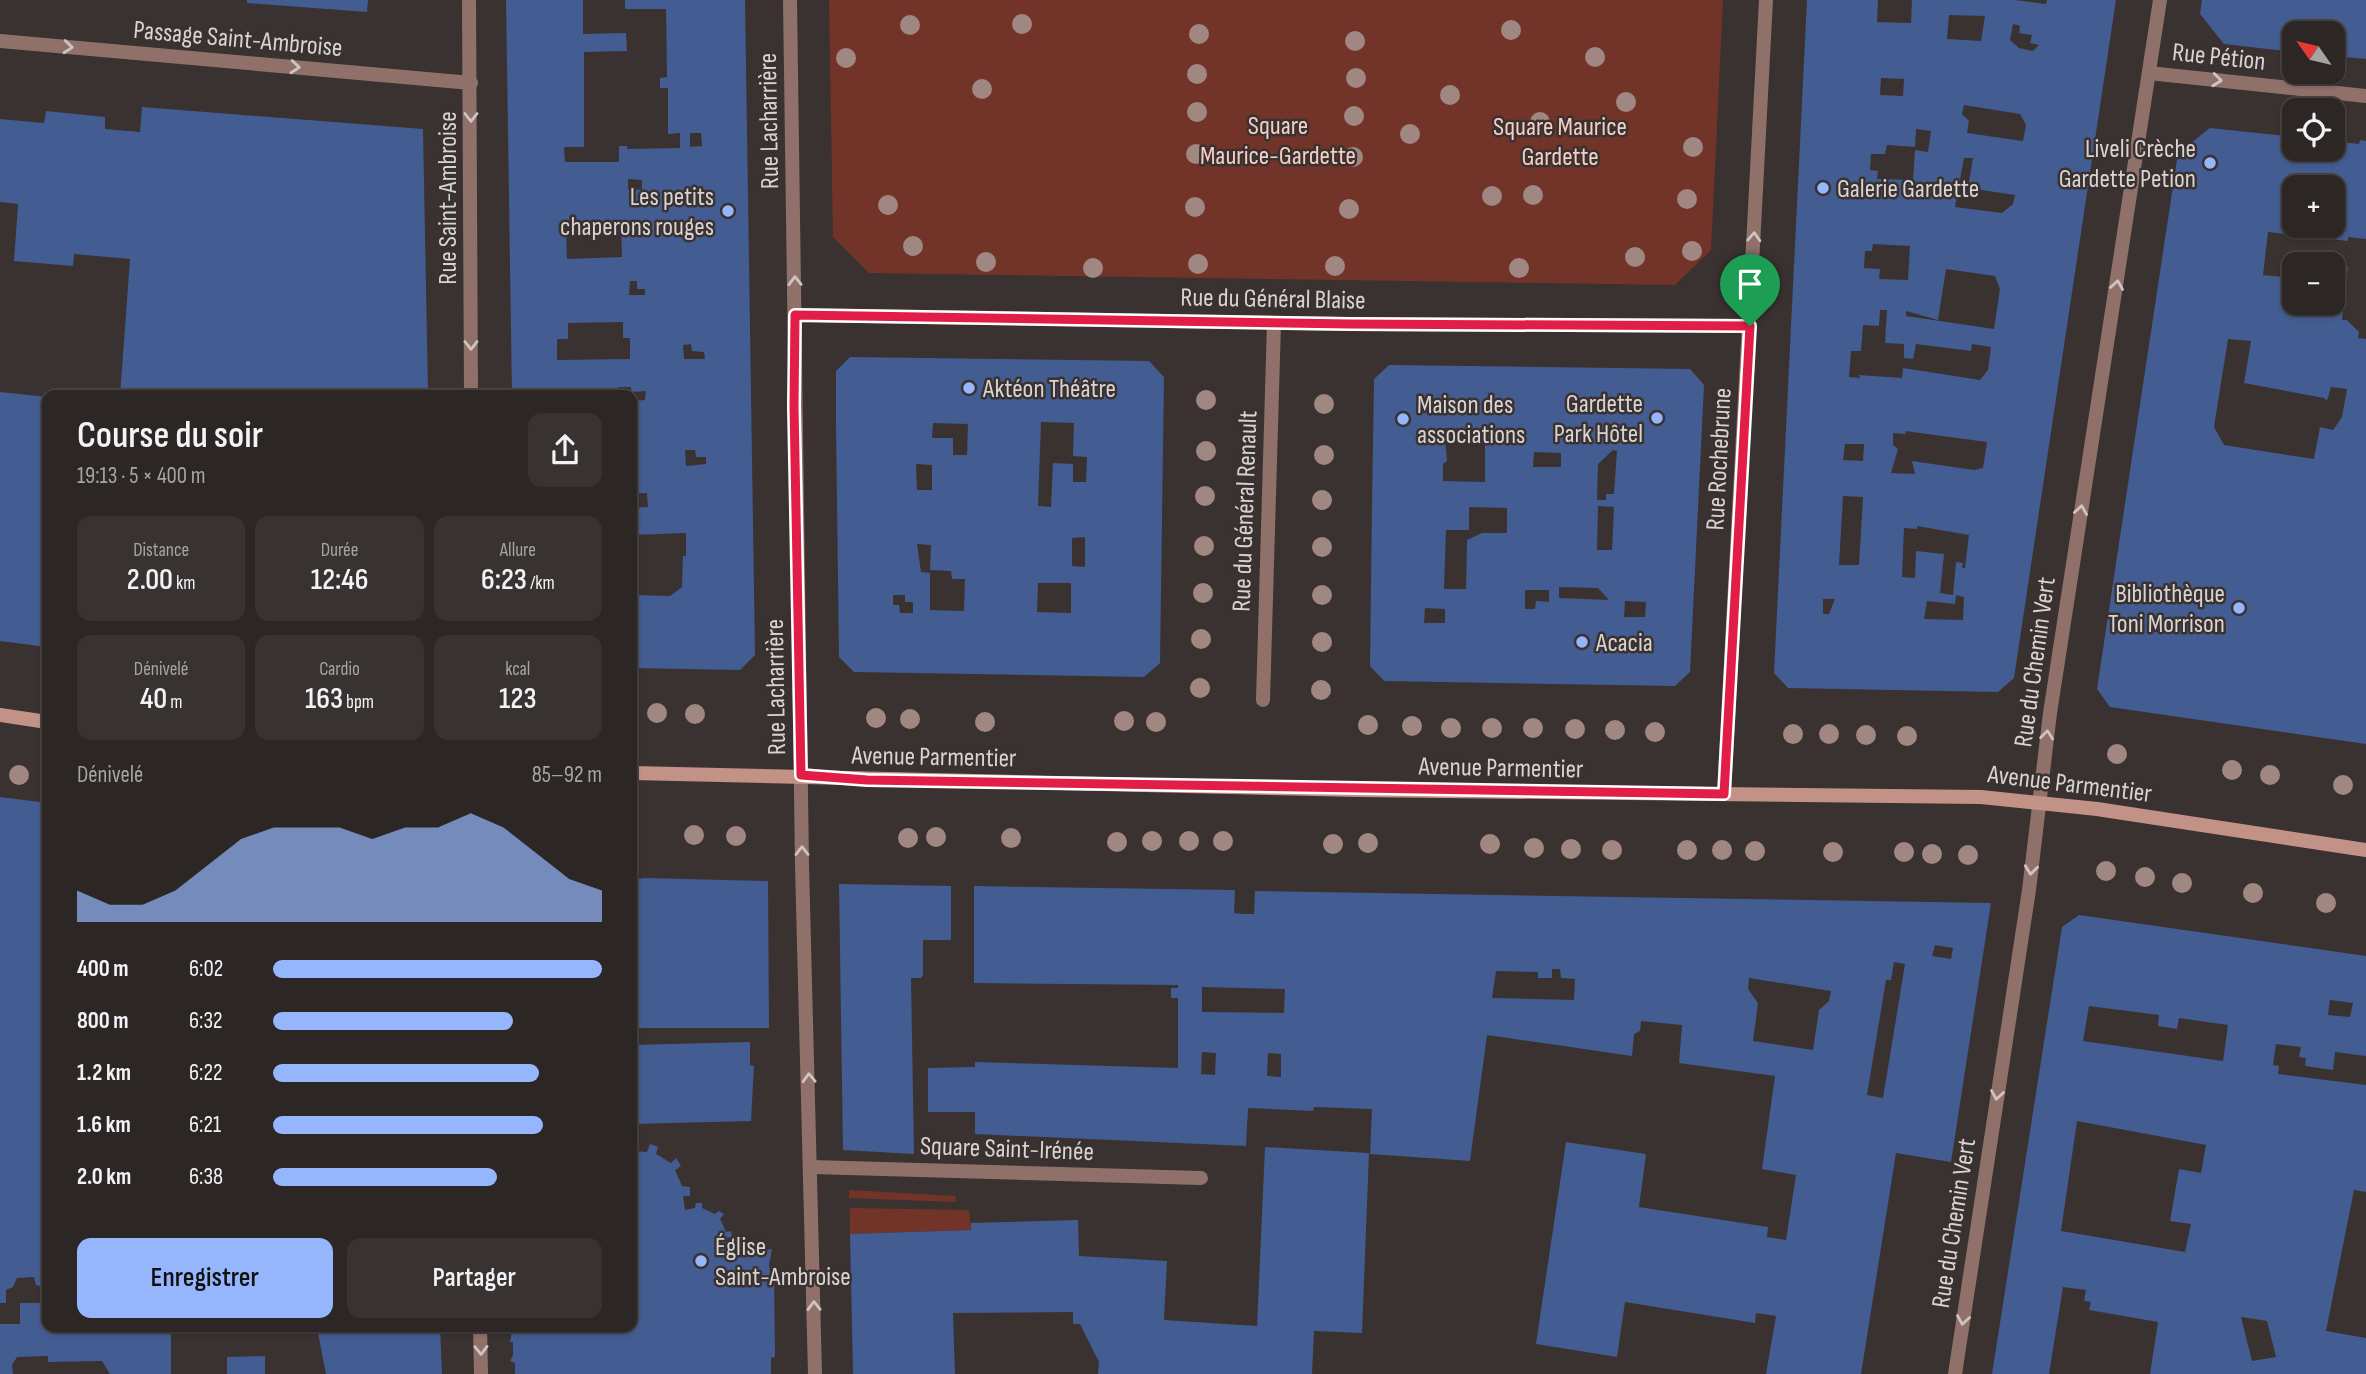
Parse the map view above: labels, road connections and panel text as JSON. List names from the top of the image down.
{
  "streets": {
    "street": [
      "Passage Saint-Ambroise",
      "Rue Pétion",
      "Rue Lacharrière",
      "Rue Saint-Ambroise",
      "Rue du Général Blaise",
      "Rue Rochebrune",
      "Rue du Général Renault",
      "Rue du Chemin Vert",
      "Avenue Parmentier",
      "Square Saint-Irénée"
    ]
  },
  "crossings": [
    ["Passage Saint-Ambroise", "Rue Saint-Ambroise"],
    ["Rue Pétion", "Rue du Chemin Vert"],
    ["Rue Lacharrière", "Rue du Général Blaise"],
    ["Rue Lacharrière", "Avenue Parmentier"],
    ["Rue Lacharrière", "Square Saint-Irénée"],
    ["Rue du Général Blaise", "Rue Rochebrune"],
    ["Rue du Général Blaise", "Rue du Général Renault"],
    ["Rue Rochebrune", "Avenue Parmentier"],
    ["Rue du Chemin Vert", "Avenue Parmentier"]
  ],
  "one_way": [
    "Passage Saint-Ambroise",
    "Rue Pétion",
    "Rue Lacharrière",
    "Rue Saint-Ambroise",
    "Rue Rochebrune"
  ],
  "parks": ["Square Maurice-Gardette", "Square Maurice Gardette"],
  "places": [
    "Liveli Crèche Gardette Petion",
    "Galerie Gardette",
    "Les petits chaperons rouges",
    "Aktéon Théâtre",
    "Gardette Park Hôtel",
    "Maison des associations",
    "Bibliothèque Toni Morrison",
    "Acacia",
    "Église Saint-Ambroise"
  ],
  "north": "top left",
  "page": {
    "map_buttons": ["+", "−"],
    "heading": ["Course du soir", "19:13 · 5 × 400 m"],
    "stats": [
      ["Distance", "2.00 km"],
      ["Durée", "12:46"],
      ["Allure", "6:23 /km"],
      ["Dénivelé", "40 m"],
      ["Cardio", "163 bpm"],
      ["kcal", "123"]
    ],
    "chart": ["Dénivelé", "85–92 m"],
    "list": [
      {
        "name": "400 m",
        "note": "6:02"
      },
      {
        "name": "800 m",
        "note": "6:32"
      },
      {
        "name": "1.2 km",
        "note": "6:22"
      },
      {
        "name": "1.6 km",
        "note": "6:21"
      },
      {
        "name": "2.0 km",
        "note": "6:38"
      }
    ],
    "buttons": ["Enregistrer", "Partager"]
  }
}
